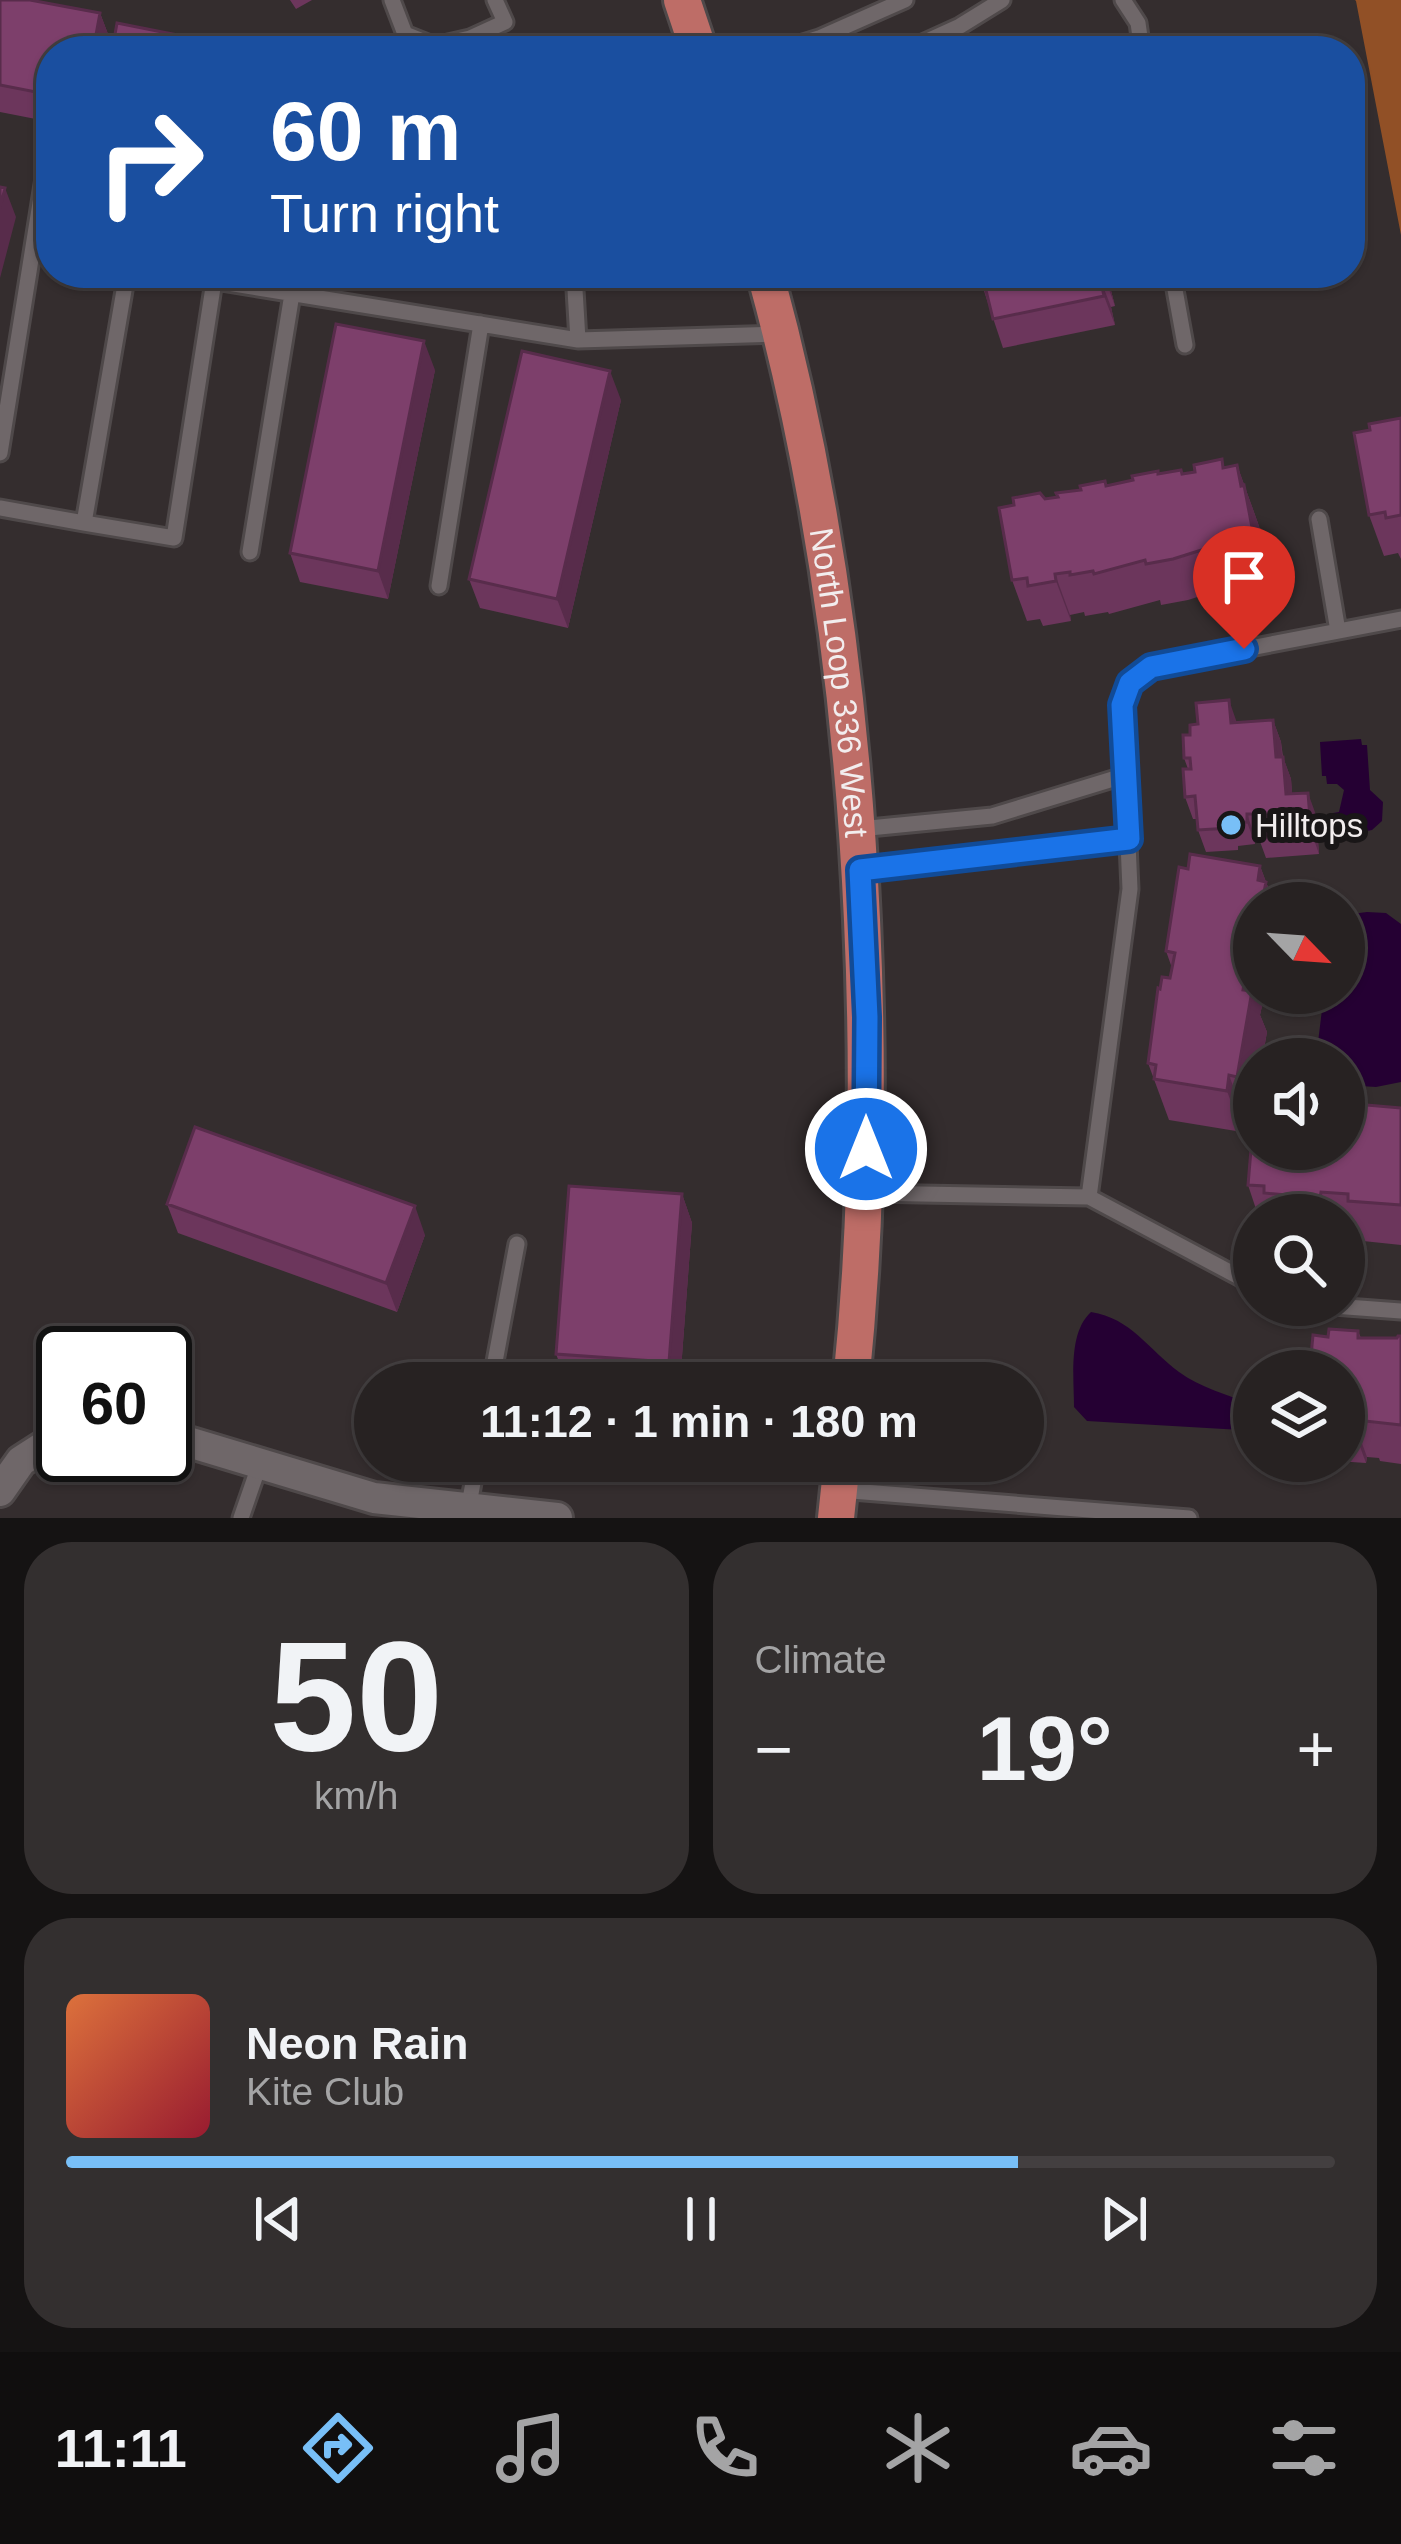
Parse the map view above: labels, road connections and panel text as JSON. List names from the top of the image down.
{
  "streets": {
    "main road": ["North Loop 336 West"]
  },
  "places": ["Hilltops"],
  "north": "bottom right",
  "page": {
    "turn": ["60 m", "Turn right"],
    "limit": "60",
    "trip": "11:12 · 1 min · 180 m",
    "tile": [
      ["50", "km/h"],
      "Climate"
    ],
    "heat": ["−", "19°", "+"],
    "song": ["Neon Rain", "Kite Club"],
    "tabs": "11:11"
  }
}
